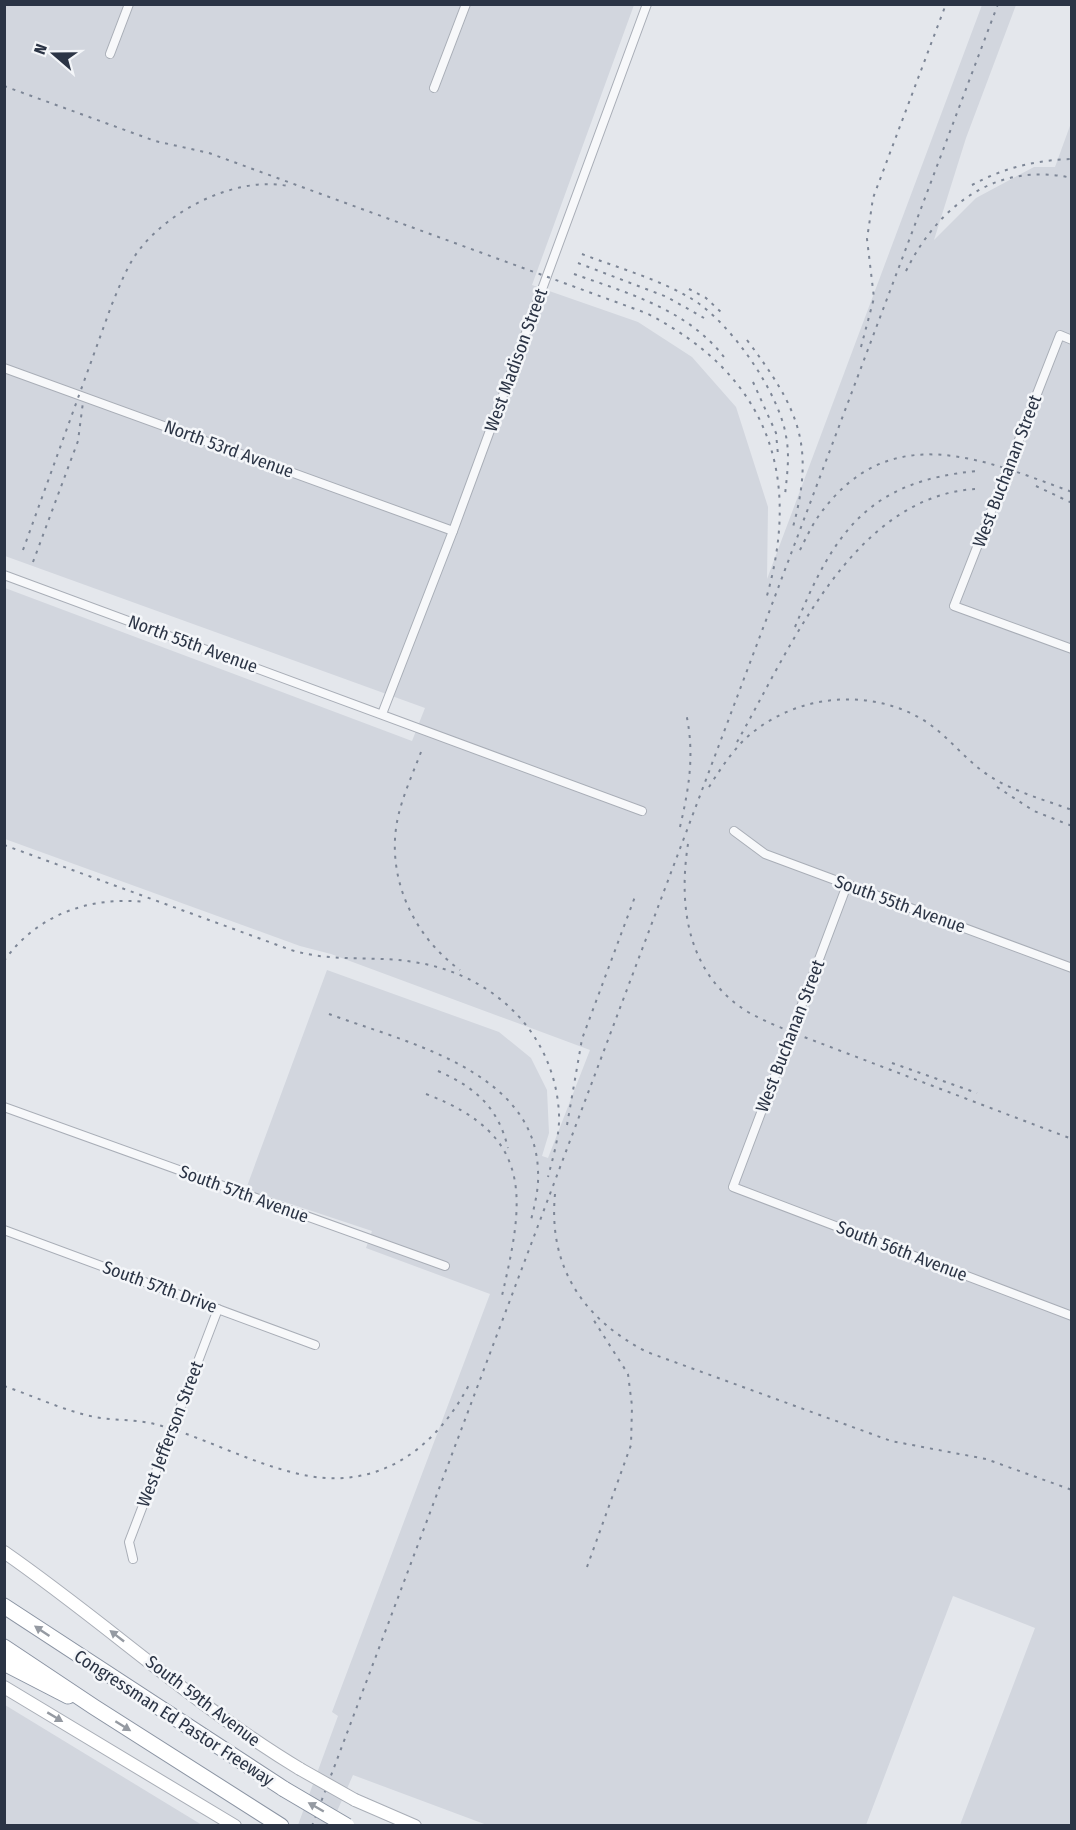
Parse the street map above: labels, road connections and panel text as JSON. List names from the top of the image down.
{
  "streets": {
    "highway": ["Congressman Ed Pastor Freeway"],
    "main road": ["South 59th Avenue"],
    "street": [
      "West Madison Street",
      "North 53rd Avenue",
      "West Buchanan Street",
      "North 55th Avenue",
      "South 55th Avenue",
      "South 57th Avenue",
      "South 56th Avenue",
      "South 57th Drive",
      "West Jefferson Street"
    ]
  },
  "crossings": [
    ["West Madison Street", "North 53rd Avenue"],
    ["West Madison Street", "North 55th Avenue"],
    ["West Buchanan Street", "South 55th Avenue"],
    ["West Buchanan Street", "South 56th Avenue"],
    ["South 57th Drive", "West Jefferson Street"]
  ],
  "north": "left"
}
